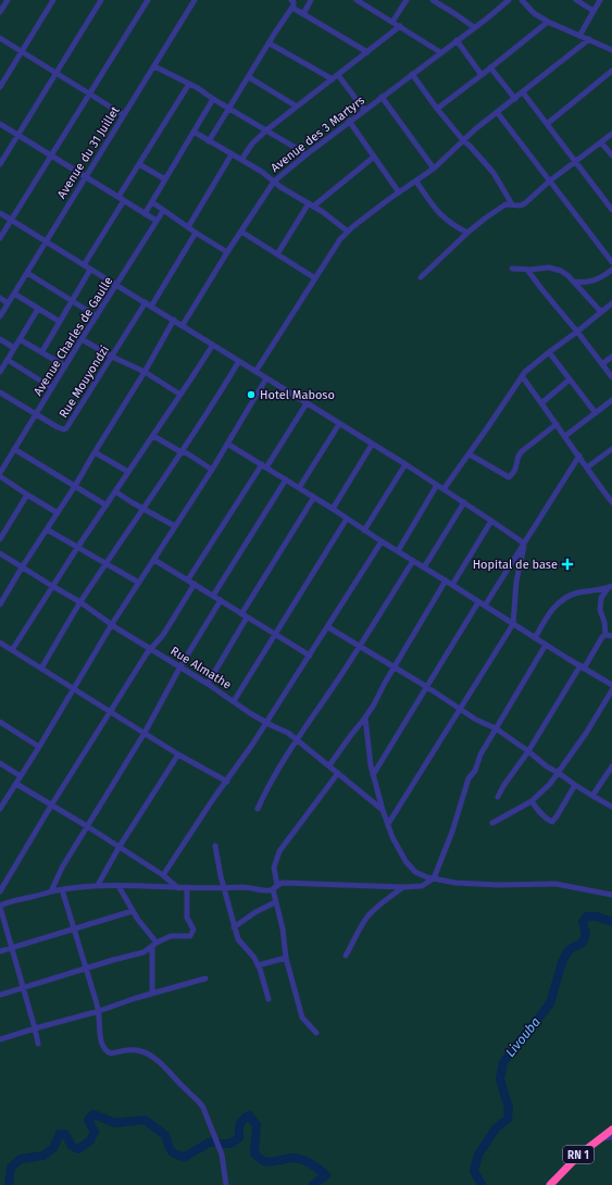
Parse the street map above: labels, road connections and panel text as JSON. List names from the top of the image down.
{
  "streets": {
    "highway": ["RN 1"],
    "street": [
      "Avenue des 3 Martyrs",
      "Avenue du 31 Juillet",
      "Avenue Charles de Gaulle",
      "Rue Mouyondzi",
      "Rue Almathe"
    ]
  },
  "crossings": [
    ["Avenue Charles de Gaulle", "Rue Mouyondzi"]
  ],
  "water": ["Livouba"],
  "places": {
    "other": ["Hotel Maboso"],
    "health": ["Hopital de base"]
  }
}
